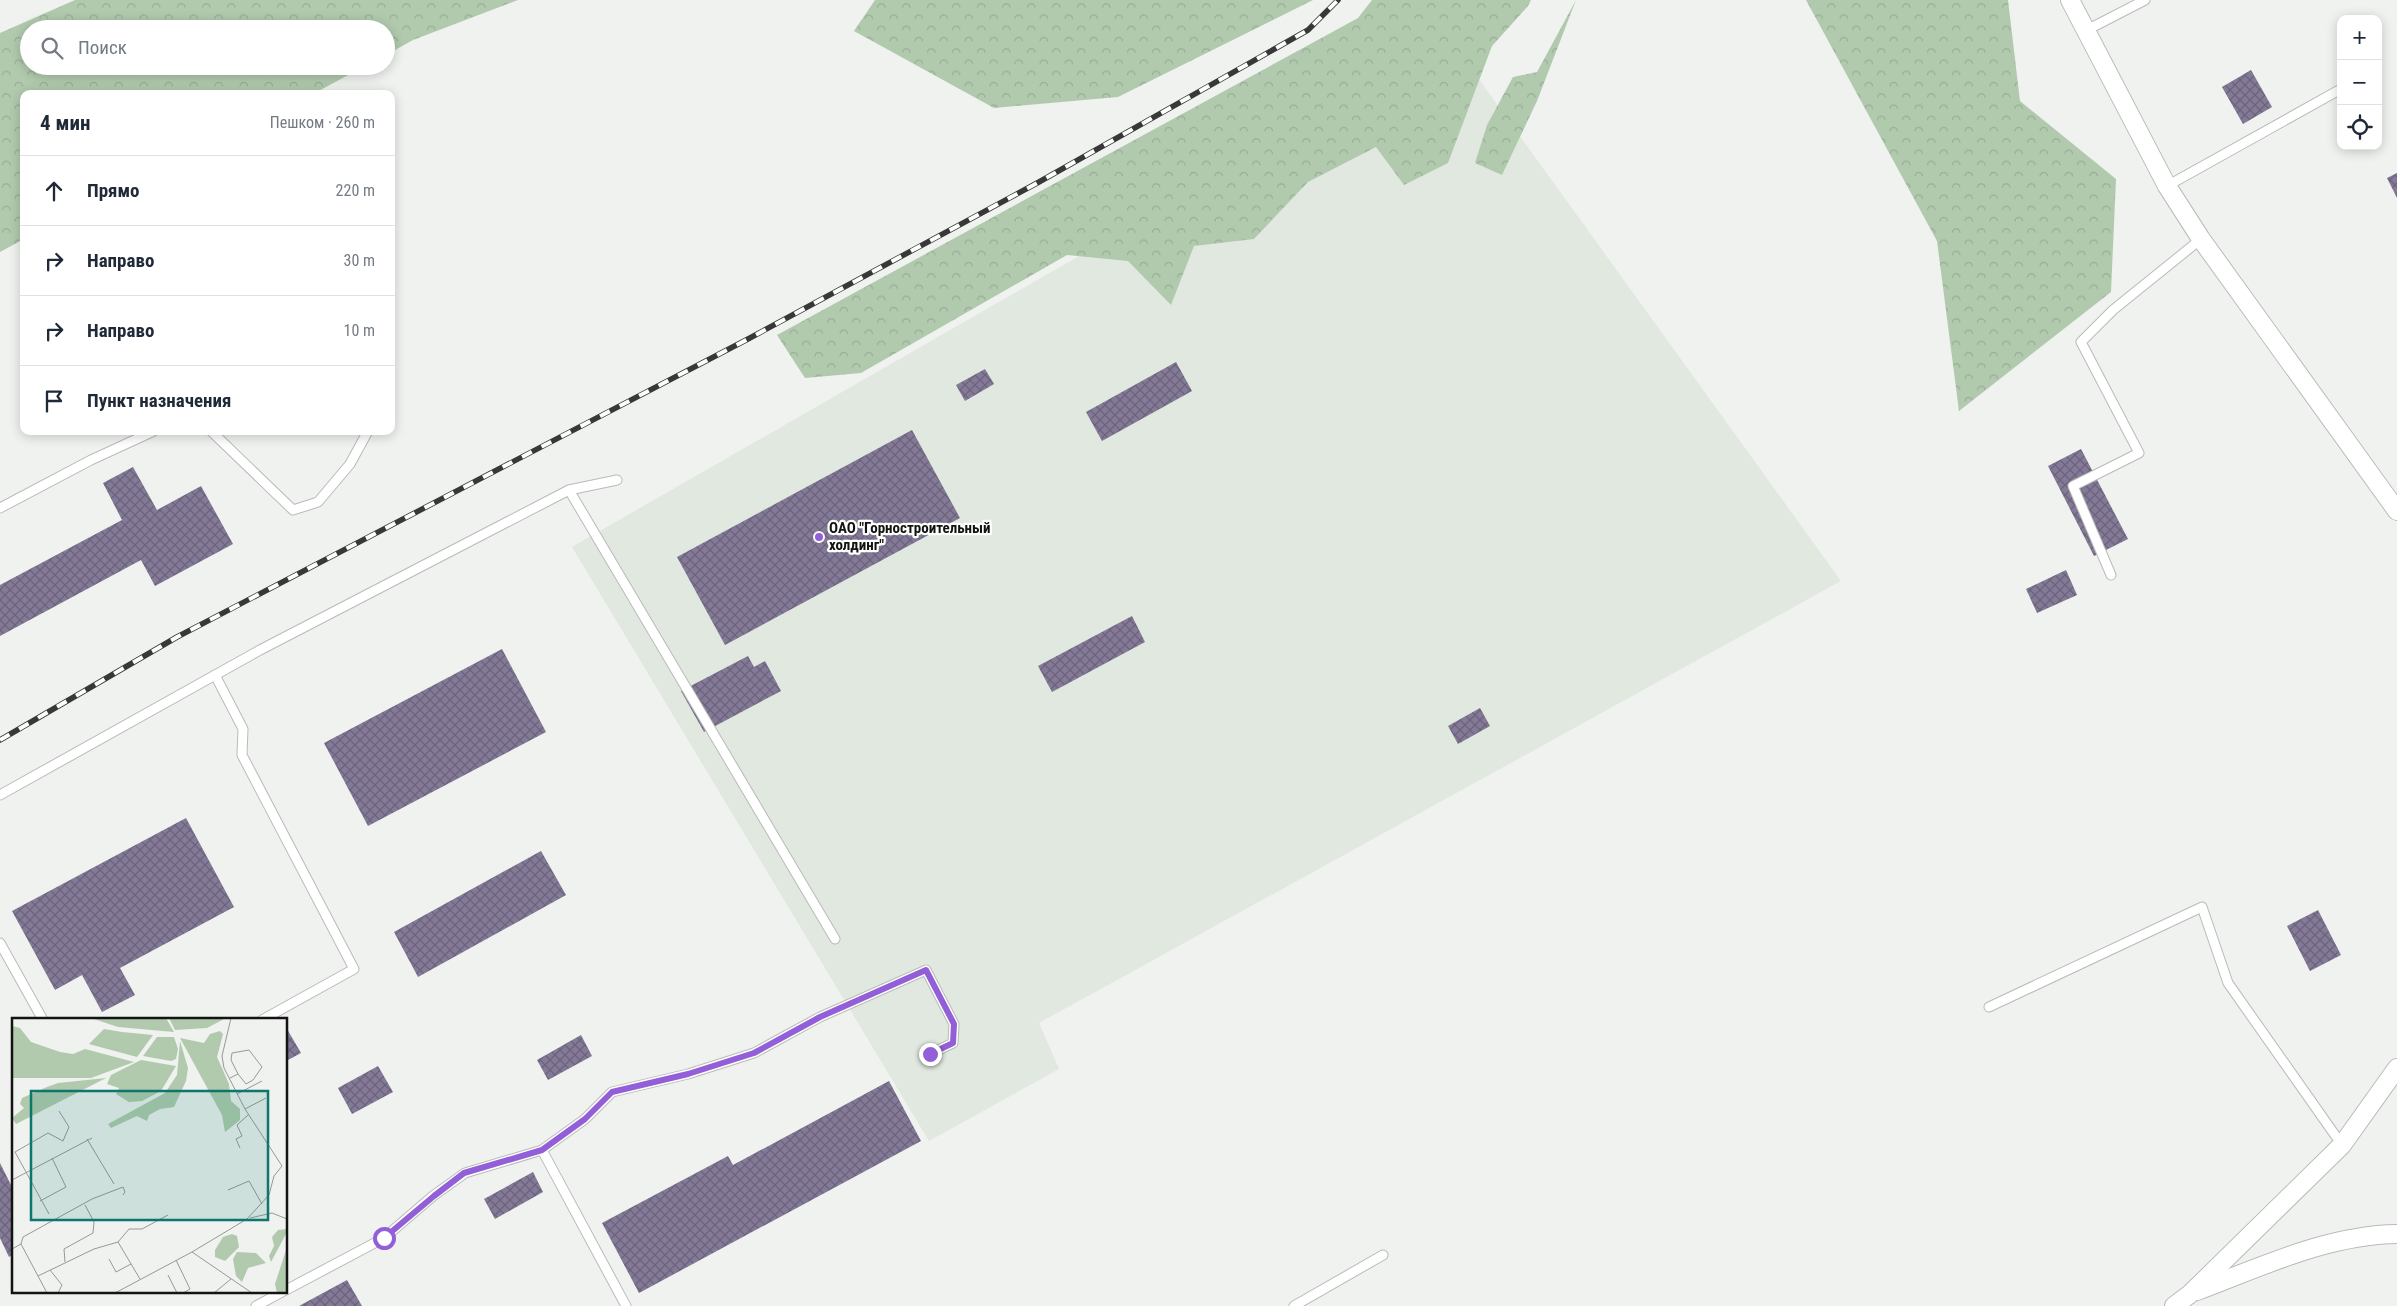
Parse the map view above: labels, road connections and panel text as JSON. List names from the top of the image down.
{
  "places": ["ОАО \"Горностроительный холдинг\""],
  "page": {
    "map_buttons": ["+", "−"],
    "search": "Поиск",
    "heading": ["4 мин", "Пешком · 260 m"],
    "list": [
      ["Прямо", "220 m"],
      ["Направо", "30 m"],
      ["Направо", "10 m"],
      "Пункт назначения"
    ]
  }
}
